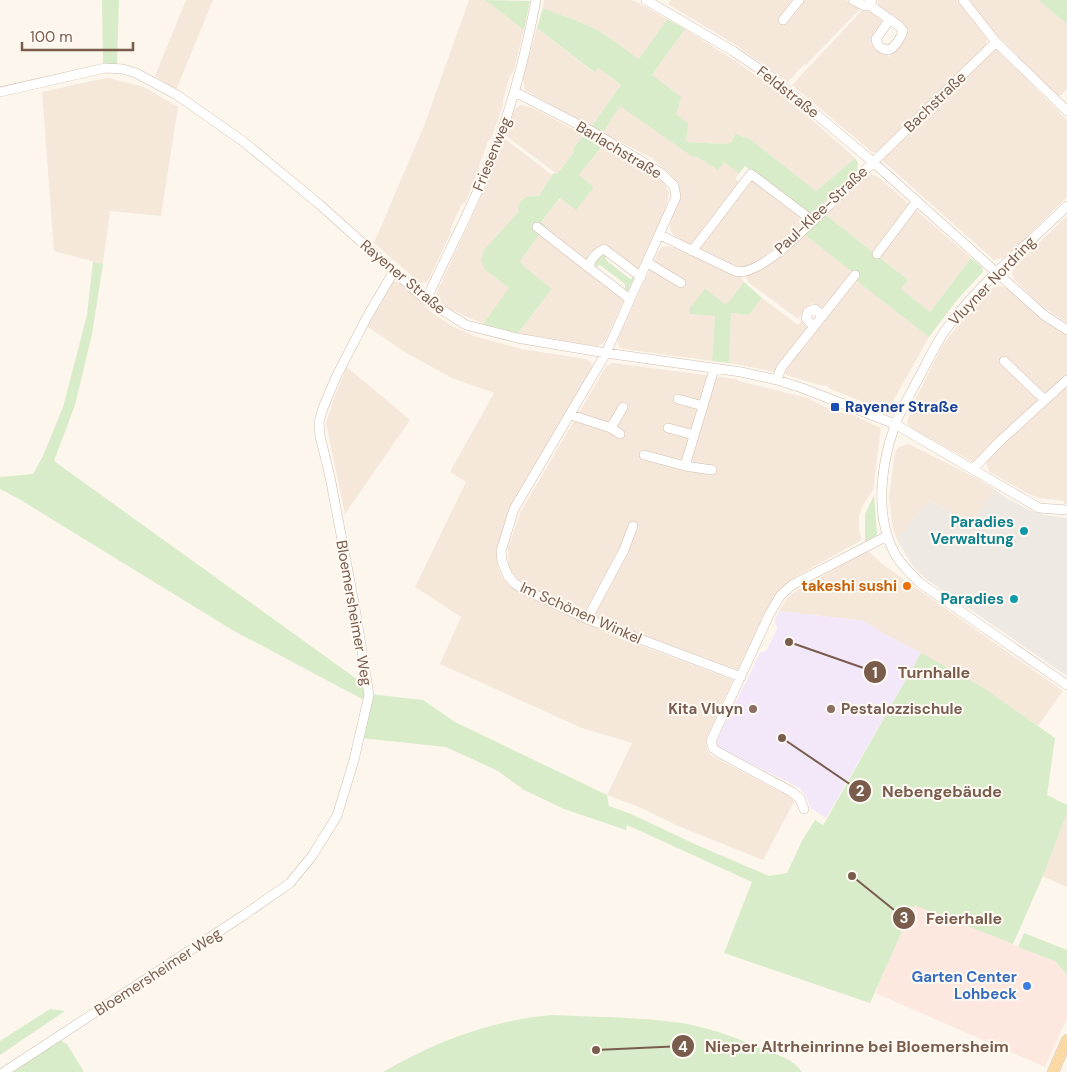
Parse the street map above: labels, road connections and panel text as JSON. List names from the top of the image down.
{
  "streets": {
    "street": [
      "Feldstraße",
      "Bachstraße",
      "Barlachstraße",
      "Friesenweg",
      "Paul-Klee-Straße",
      "Rayener Straße",
      "Vluyner Nordring",
      "Bloemersheimer Weg",
      "Im Schönen Winkel"
    ]
  },
  "crossings": [
    ["Feldstraße", "Bachstraße"],
    ["Feldstraße", "Paul-Klee-Straße"],
    ["Feldstraße", "Vluyner Nordring"],
    ["Bachstraße", "Paul-Klee-Straße"],
    ["Barlachstraße", "Friesenweg"],
    ["Barlachstraße", "Paul-Klee-Straße"],
    ["Barlachstraße", "Rayener Straße"],
    ["Barlachstraße", "Im Schönen Winkel"],
    ["Friesenweg", "Rayener Straße"],
    ["Rayener Straße", "Vluyner Nordring"],
    ["Rayener Straße", "Bloemersheimer Weg"],
    ["Rayener Straße", "Im Schönen Winkel"]
  ],
  "places": {
    "transit": ["Rayener Straße"],
    "other": [
      "Paradies Verwaltung",
      "takeshi sushi",
      "Paradies",
      "Turnhalle",
      "Kita Vluyn",
      "Pestalozzischule",
      "Nebengebäude",
      "Feierhalle",
      "Garten Center Lohbeck",
      "Nieper Altrheinrinne bei Bloemersheim"
    ]
  },
  "scale_bar": "100 m"
}
